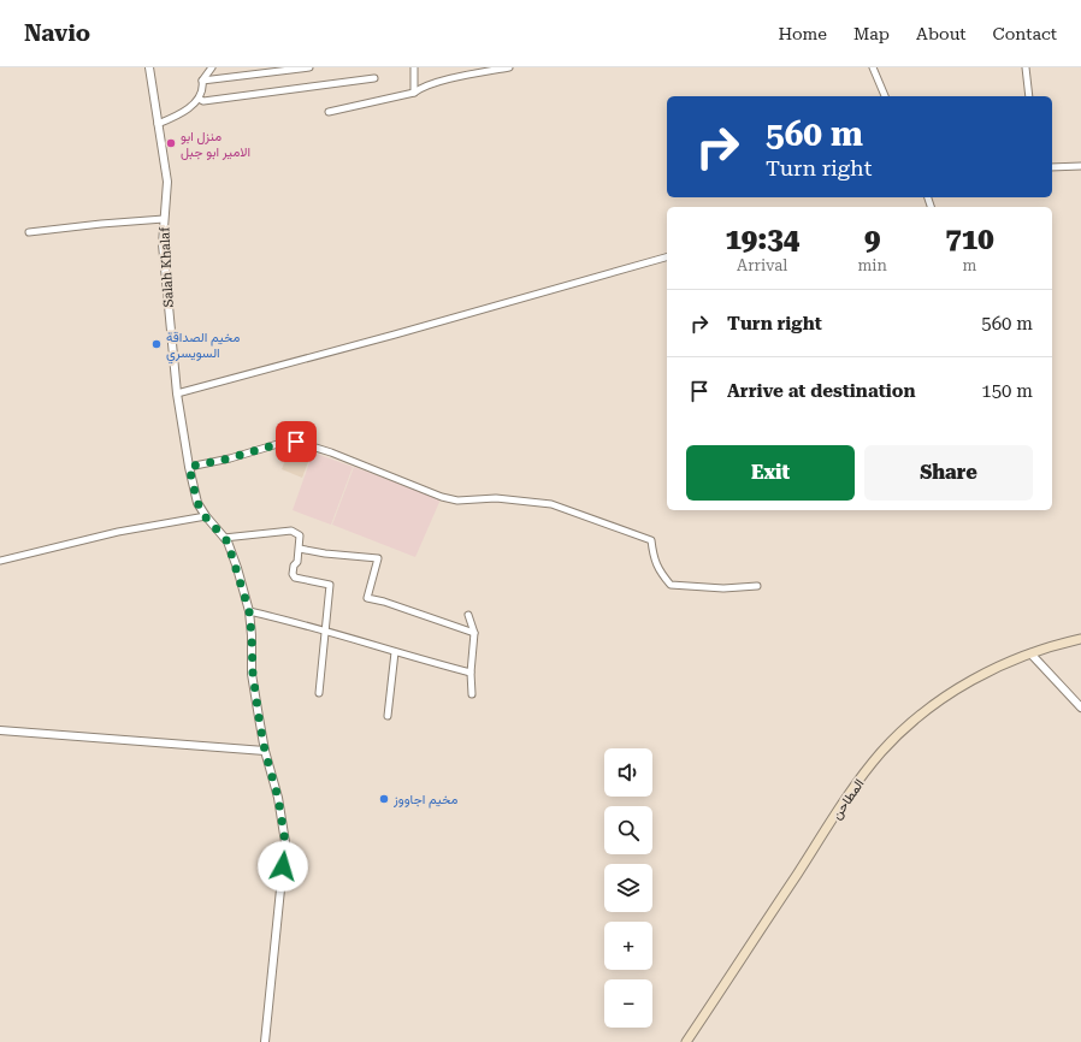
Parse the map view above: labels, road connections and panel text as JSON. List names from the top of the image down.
{
  "streets": {
    "main road": ["المطاحن"],
    "street": ["Salah Khalaf"]
  },
  "places": ["منزل ابو الامير ابو جبل", "مخيم الصداقة السويسري", "مخيم اجاووز"],
  "page": {
    "header": "Navio",
    "nav": [
      "Home",
      "Map",
      "About",
      "Contact"
    ],
    "turn": ["560 m", "Turn right"],
    "eta": [
      "19:34",
      "Arrival",
      "9",
      "min",
      "710",
      "m"
    ],
    "list": [
      {
        "name": "Turn right",
        "value": "560 m"
      },
      {
        "name": "Arrive at destination",
        "value": "150 m"
      }
    ],
    "buttons": ["Exit", "Share"],
    "map_buttons": ["+", "−"]
  }
}
